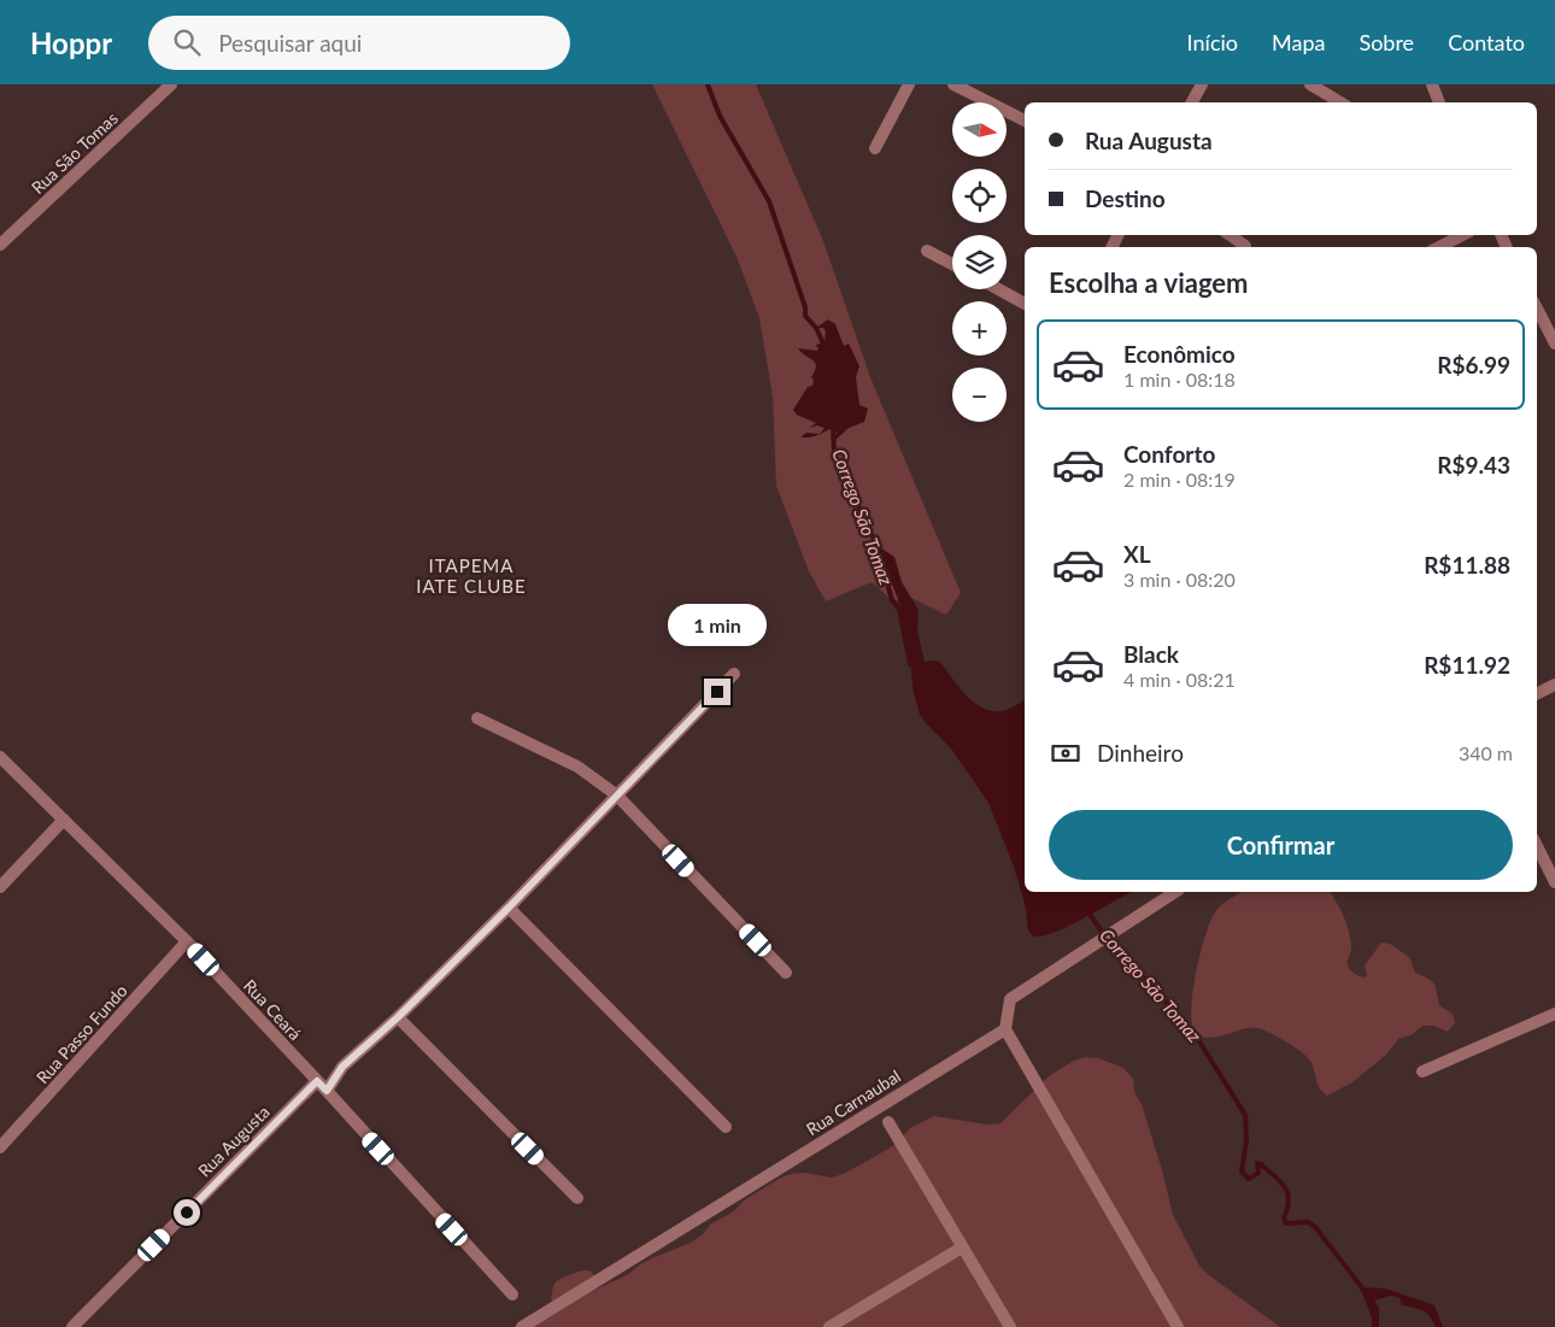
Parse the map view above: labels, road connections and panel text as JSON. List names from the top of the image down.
{
  "streets": {
    "street": [
      "Rua São Tomas",
      "Rua Ceará",
      "Rua Passo Fundo",
      "Rua Carnaubal",
      "Rua Augusta"
    ]
  },
  "crossings": [
    ["Rua Ceará", "Rua Passo Fundo"],
    ["Rua Ceará", "Rua Augusta"]
  ],
  "districts": ["ITAPEMA IATE CLUBE"],
  "water": ["Corrego São Tomaz"],
  "north": "right",
  "page": {
    "header": "Hoppr",
    "search": "Pesquisar aqui",
    "nav": [
      "Início",
      "Mapa",
      "Sobre",
      "Contato"
    ],
    "map_buttons": ["+", "−"],
    "banner": ["Rua Augusta", "Destino"],
    "heading": "Escolha a viagem",
    "list": [
      {
        "name": "Econômico",
        "note": "1 min · 08:18",
        "value": "R$6.99"
      },
      {
        "name": "Conforto",
        "note": "2 min · 08:19",
        "value": "R$9.43"
      },
      {
        "name": "XL",
        "note": "3 min · 08:20",
        "value": "R$11.88"
      },
      {
        "name": "Black",
        "note": "4 min · 08:21",
        "value": "R$11.92"
      }
    ],
    "bubble": "1 min",
    "pay": ["Dinheiro", "340 m"],
    "buttons": "Confirmar"
  }
}
